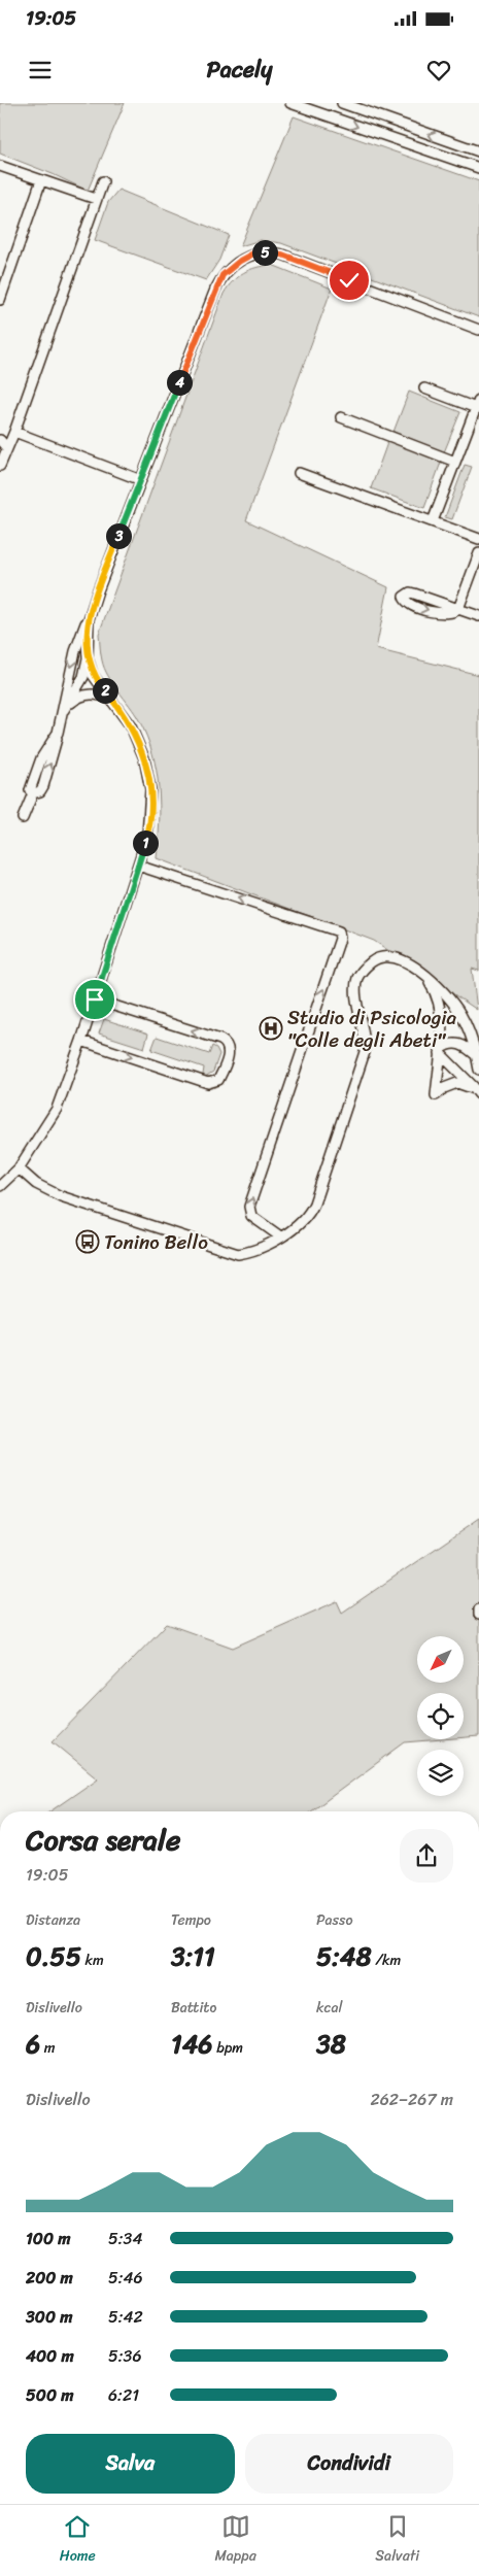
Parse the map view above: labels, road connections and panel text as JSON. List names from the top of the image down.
{
  "places": {
    "hospital": ["Studio di Psicologia \"Colle degli Abeti\""],
    "bus stop": ["Tonino Bello"]
  },
  "north": "bottom left",
  "page": {
    "status": "19:05",
    "header": "Pacely",
    "pins": [
      "5",
      "4",
      "3",
      "2",
      "1"
    ],
    "heading": ["Corsa serale", "19:05"],
    "stats": [
      ["Distanza", "0.55 km"],
      ["Tempo", "3:11"],
      ["Passo", "5:48 /km"],
      ["Dislivello", "6 m"],
      ["Battito", "146 bpm"],
      ["kcal", "38"]
    ],
    "chart": ["Dislivello", "262–267 m"],
    "list": [
      {
        "name": "100 m",
        "note": "5:34"
      },
      {
        "name": "200 m",
        "note": "5:46"
      },
      {
        "name": "300 m",
        "note": "5:42"
      },
      {
        "name": "400 m",
        "note": "5:36"
      },
      {
        "name": "500 m",
        "note": "6:21"
      }
    ],
    "buttons": ["Salva", "Condividi"],
    "tabs": ["Home", "Mappa", "Salvati"]
  }
}
